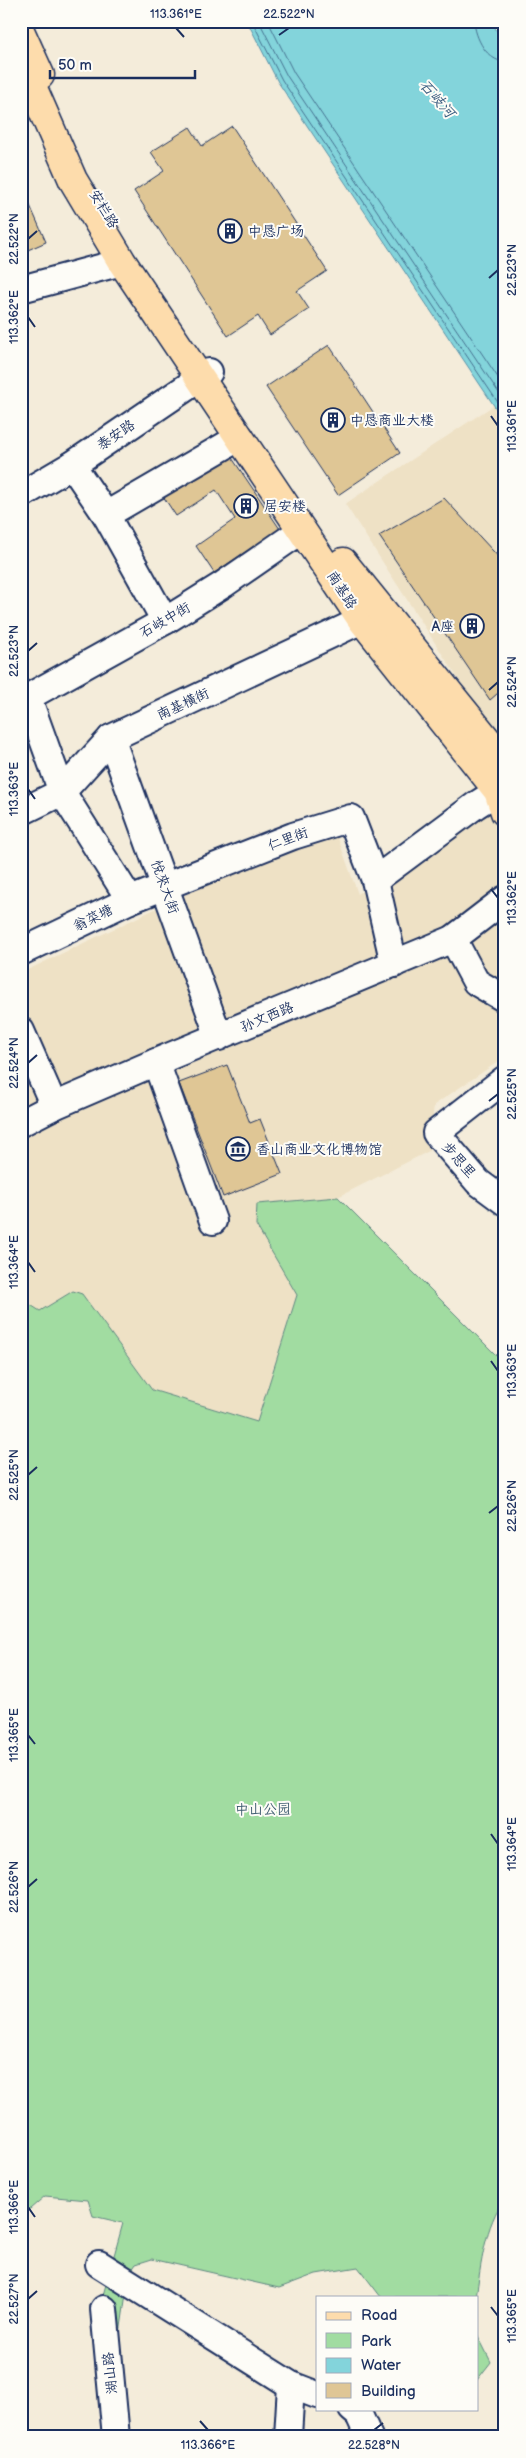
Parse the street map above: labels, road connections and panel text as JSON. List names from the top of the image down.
{
  "streets": {
    "main road": ["安栏路", "南基路"],
    "street": [
      "泰安路",
      "石岐中街",
      "南基橫街",
      "仁里街",
      "悅來大街",
      "翁菜塘",
      "孙文西路",
      "步思里",
      "湖山路"
    ]
  },
  "crossings": [
    ["安栏路", "泰安路"],
    ["安栏路", "南基路"],
    ["泰安路", "南基路"],
    ["南基路", "石岐中街"],
    ["南基路", "南基橫街"],
    ["南基橫街", "悅來大街"],
    ["仁里街", "悅來大街"],
    ["仁里街", "翁菜塘"],
    ["仁里街", "孙文西路"],
    ["悅來大街", "翁菜塘"],
    ["悅來大街", "孙文西路"]
  ],
  "water": ["石岐河"],
  "parks": ["中山公园"],
  "places": {
    "building": [
      "中恳广场",
      "中恳商业大楼",
      "居安楼",
      "A座"
    ],
    "museum": ["香山商业文化博物馆"]
  },
  "legend": [
    "Road",
    "Park",
    "Water",
    "Building"
  ],
  "scale_bar": "50 m",
  "coordinates": [
    "113.361°E",
    "22.522°N",
    "22.523°N",
    "113.362°E",
    "22.524°N",
    "113.363°E",
    "22.525°N",
    "113.364°E",
    "22.526°N",
    "113.365°E",
    "113.366°E",
    "22.527°N",
    "22.528°N"
  ]
}
